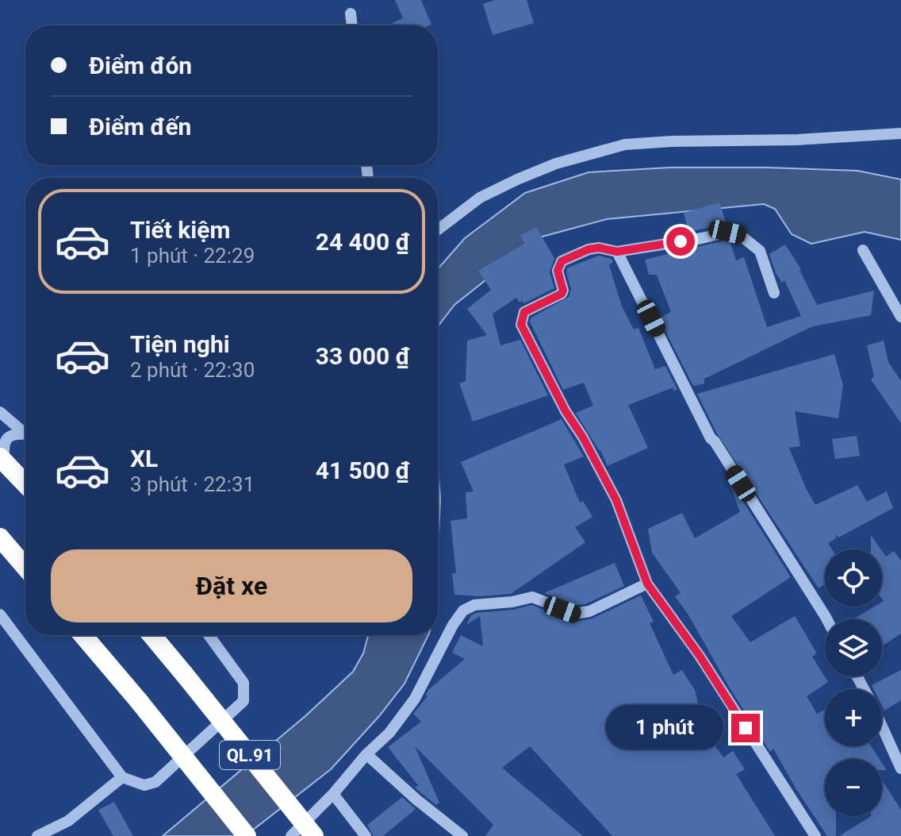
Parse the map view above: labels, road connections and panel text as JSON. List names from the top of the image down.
{
  "streets": {
    "highway": ["QL.91"]
  },
  "page": {
    "banner": ["Điểm đón", "Điểm đến"],
    "list": [
      {
        "name": "Tiết kiệm",
        "note": "1 phút · 22:29",
        "value": "24 400 ₫"
      },
      {
        "name": "Tiện nghi",
        "note": "2 phút · 22:30",
        "value": "33 000 ₫"
      },
      {
        "name": "XL",
        "note": "3 phút · 22:31",
        "value": "41 500 ₫"
      }
    ],
    "buttons": "Đặt xe",
    "map_buttons": ["+", "−"],
    "bubble": "1 phút"
  }
}
